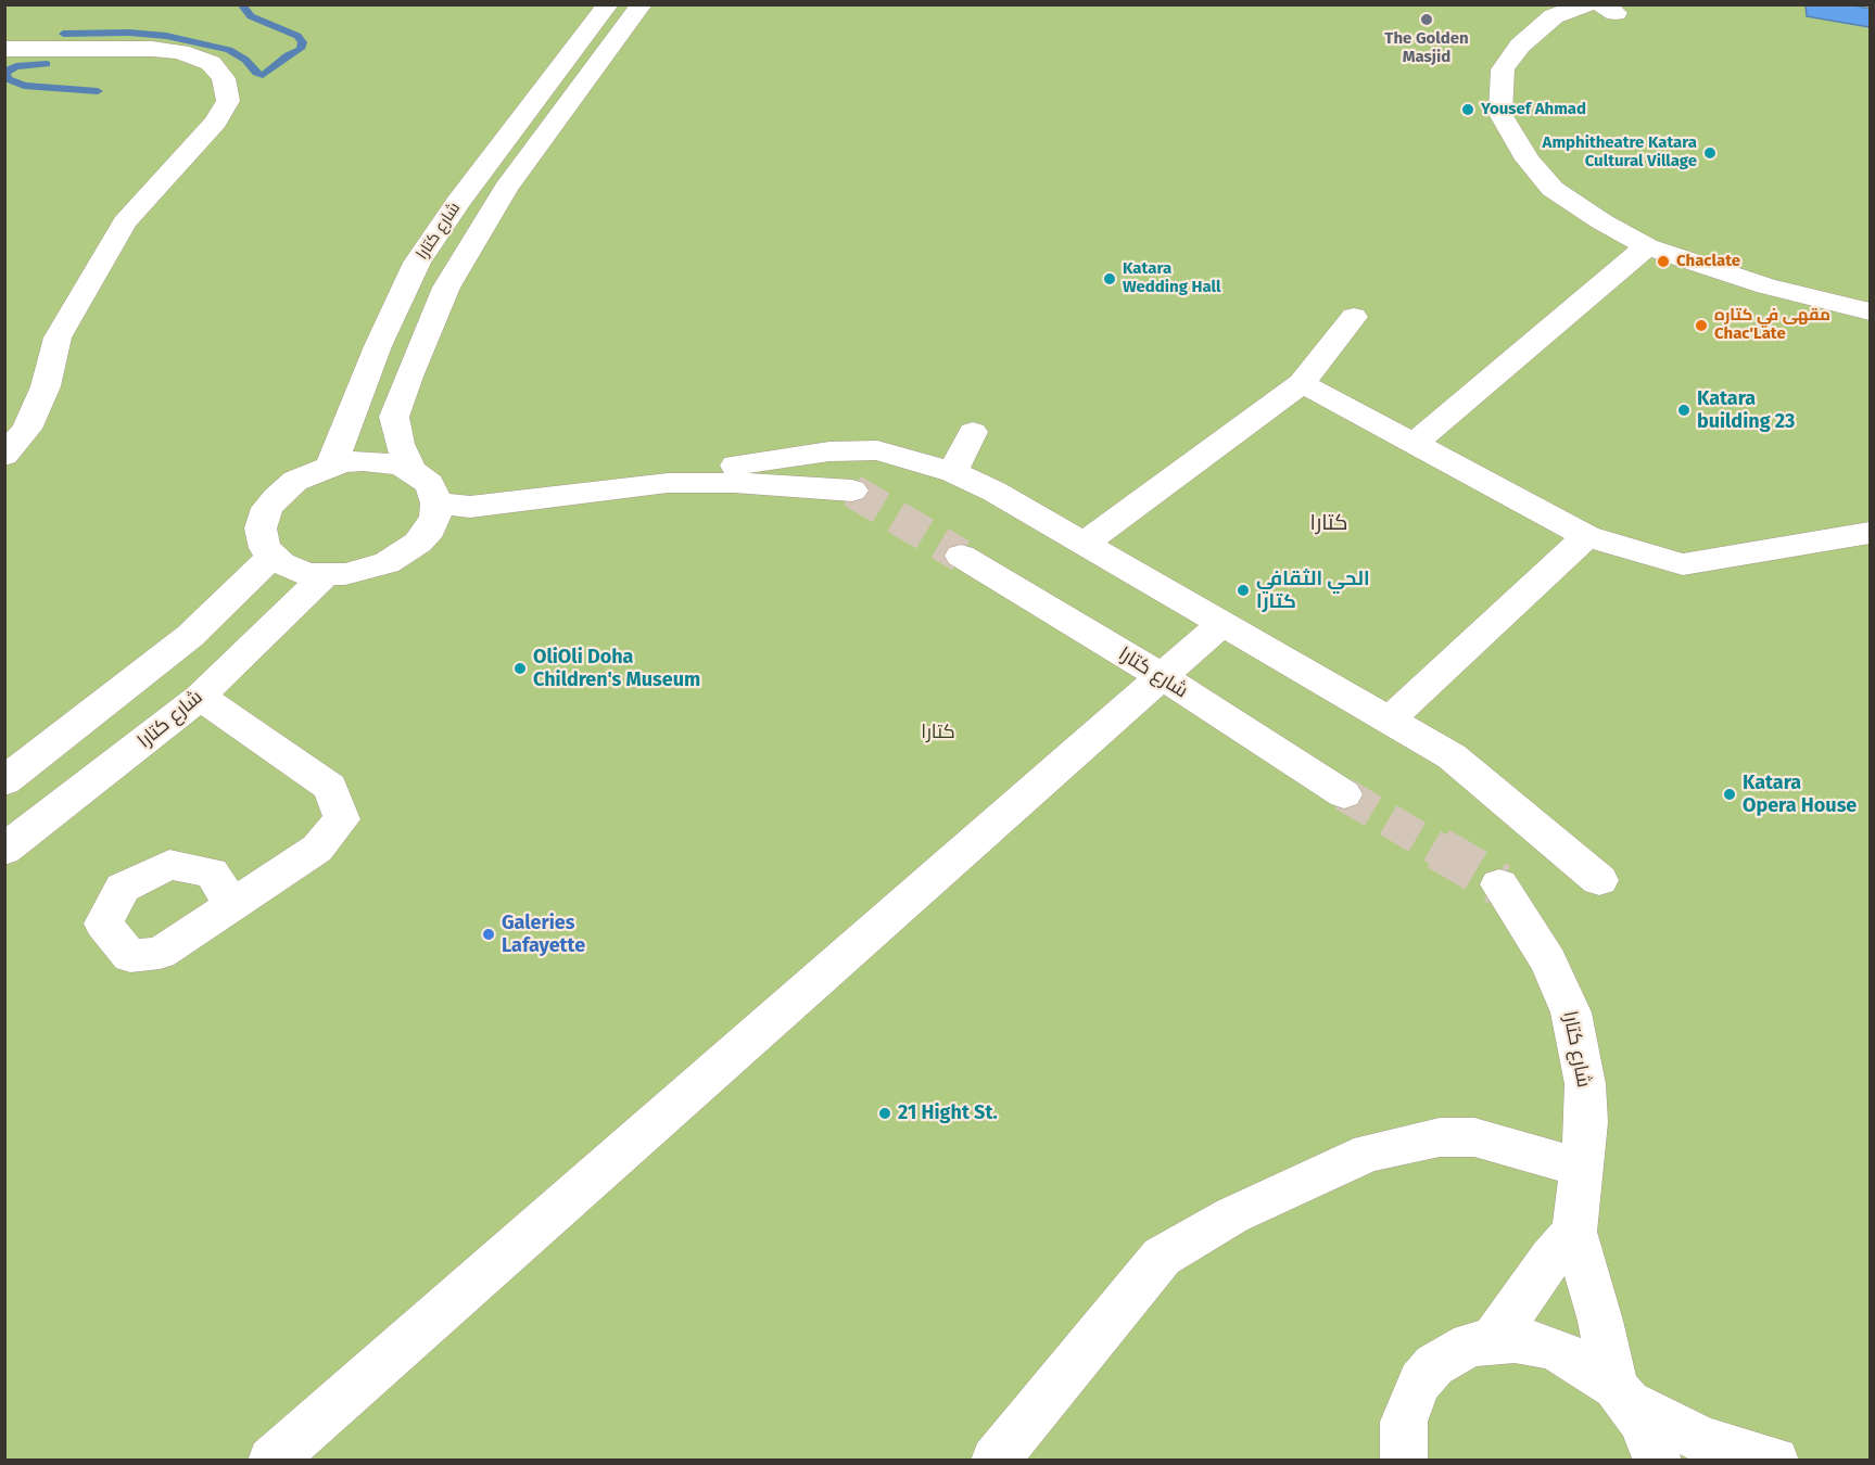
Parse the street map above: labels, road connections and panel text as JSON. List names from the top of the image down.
{
  "streets": {
    "street": ["شارع كتارا"]
  },
  "districts": ["كتارا"],
  "parks": ["كتارا"],
  "places": [
    "The Golden Masjid",
    "Yousef Ahmad",
    "Amphitheatre Katara Cultural Village",
    "Chaclate",
    "Katara Wedding Hall",
    "مقهى في كتاره Chac'Late",
    "Katara building 23",
    "الحي الثقافي كتارا",
    "OliOli Doha Children's Museum",
    "Katara Opera House",
    "Galeries Lafayette",
    "21 Hight St."
  ]
}
